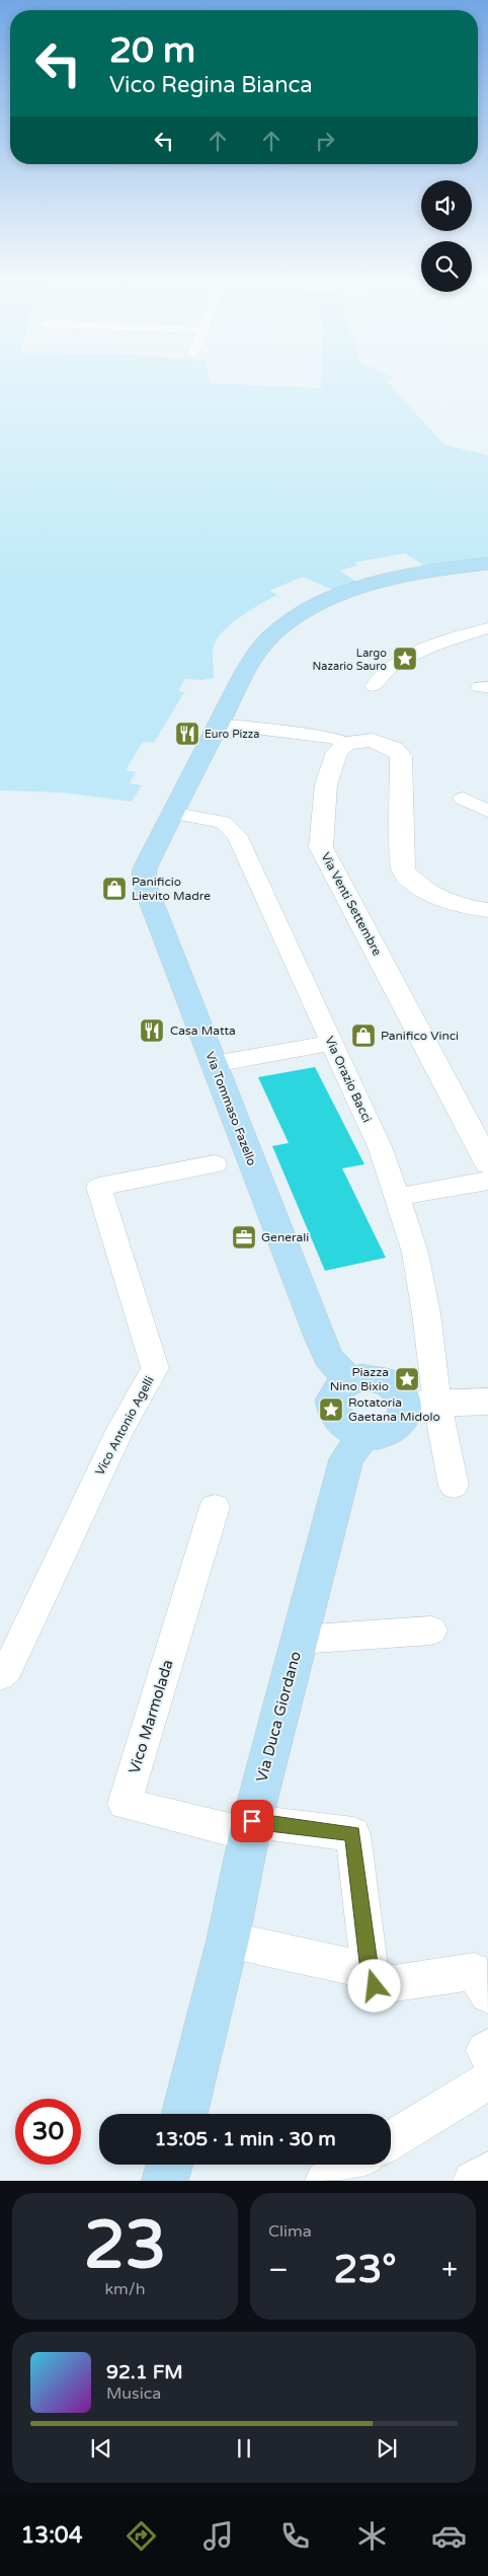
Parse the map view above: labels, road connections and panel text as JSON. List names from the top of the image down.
{
  "streets": {
    "main road": ["Via Tommaso Fazello", "Via Duca Giordano"],
    "street": [
      "Via Venti Settembre",
      "Via Orazio Bacci",
      "Vico Antonio Agelli",
      "Vico Marmolada"
    ]
  },
  "crossings": [
    ["Via Orazio Bacci", "Via Tommaso Fazello"],
    ["Via Orazio Bacci", "Via Duca Giordano"],
    ["Via Tommaso Fazello", "Via Duca Giordano"],
    ["Vico Marmolada", "Via Duca Giordano"]
  ],
  "places": {
    "place": ["Largo Nazario Sauro", "Piazza Nino Bixio", "Rotatoria Gaetana Midolo"],
    "restaurant": ["Euro Pizza", "Casa Matta"],
    "shop": ["Panificio Lievito Madre", "Panifico Vinci"],
    "office": ["Generali"]
  },
  "page": {
    "turn": ["20 m", "Vico Regina Bianca"],
    "limit": "30",
    "trip": "13:05 · 1 min · 30 m",
    "tile": [
      ["23", "km/h"],
      "Clima"
    ],
    "heat": ["−", "23°", "+"],
    "song": ["92.1 FM", "Musica"],
    "tabs": "13:04"
  }
}
